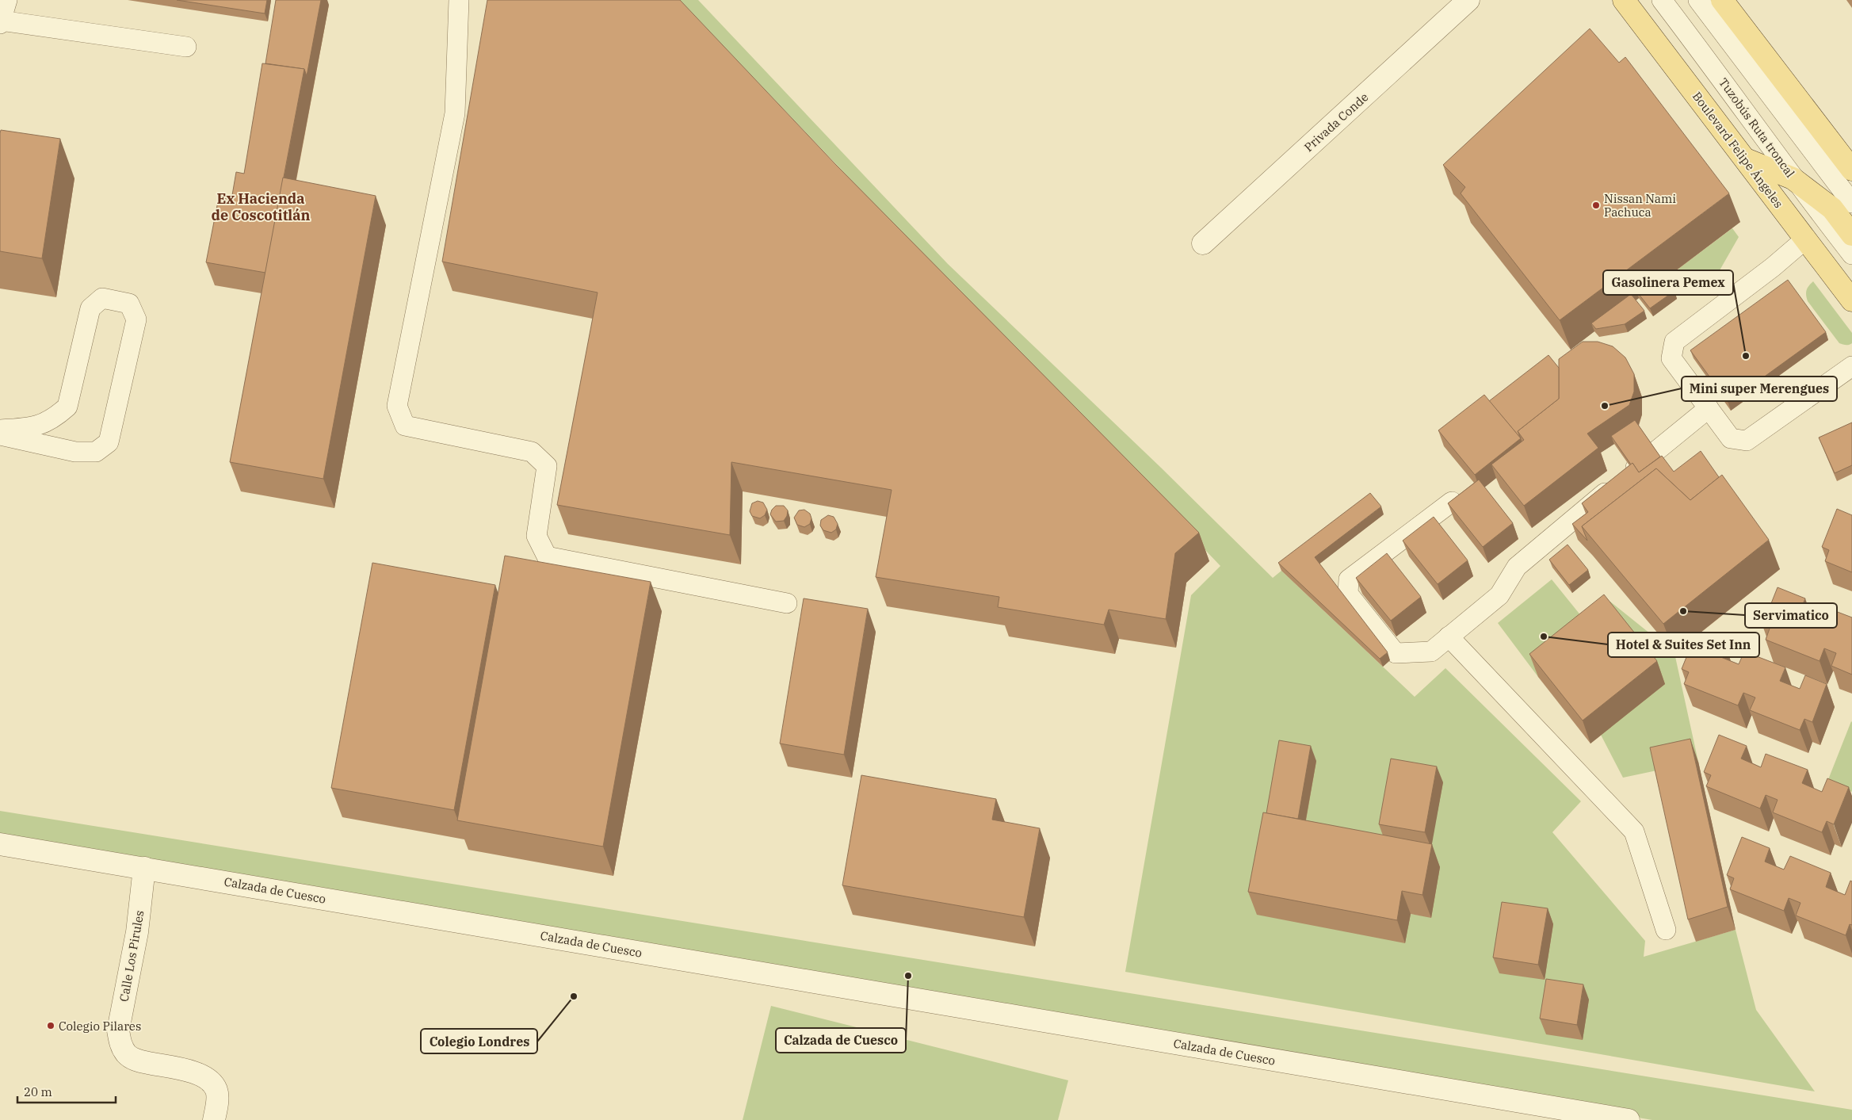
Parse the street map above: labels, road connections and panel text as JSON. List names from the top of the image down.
{
  "streets": {
    "main road": ["Boulevard Felipe Ángeles"],
    "street": ["Privada Conde", "Calzada de Cuesco", "Calle Los Pirules"],
    "lane": ["Tuzobús Ruta troncal"]
  },
  "crossings": [
    ["Calzada de Cuesco", "Calle Los Pirules"]
  ],
  "districts": ["Ex Hacienda de Coscotitlán"],
  "places": [
    "Nissan Nami Pachuca",
    "Gasolinera Pemex",
    "Mini super Merengues",
    "Servimatico",
    "Hotel & Suites Set Inn",
    "Calzada de Cuesco",
    "Colegio Londres",
    "Colegio Pilares"
  ],
  "scale_bar": "20 m"
}
